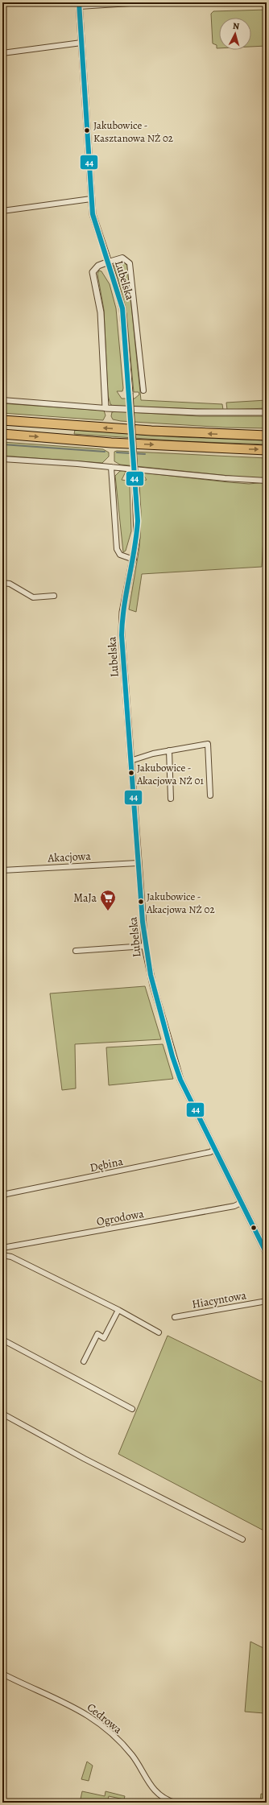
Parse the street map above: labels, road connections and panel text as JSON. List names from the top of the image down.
{
  "streets": {
    "street": [
      "Lubelska",
      "Akacjowa",
      "Dębina",
      "Ogrodowa",
      "Hiacyntowa",
      "Cedrowa"
    ]
  },
  "crossings": [
    ["Lubelska", "Akacjowa"],
    ["Lubelska", "Dębina"],
    ["Lubelska", "Ogrodowa"]
  ],
  "places": {
    "other": ["Jakubowice - Kasztanowa NŻ 02", "Jakubowice - Akacjowa NŻ 01", "Jakubowice - Akacjowa NŻ 02"],
    "supermarket": ["MaJa"]
  },
  "lines": ["transit line 44"],
  "north": "top"
}
